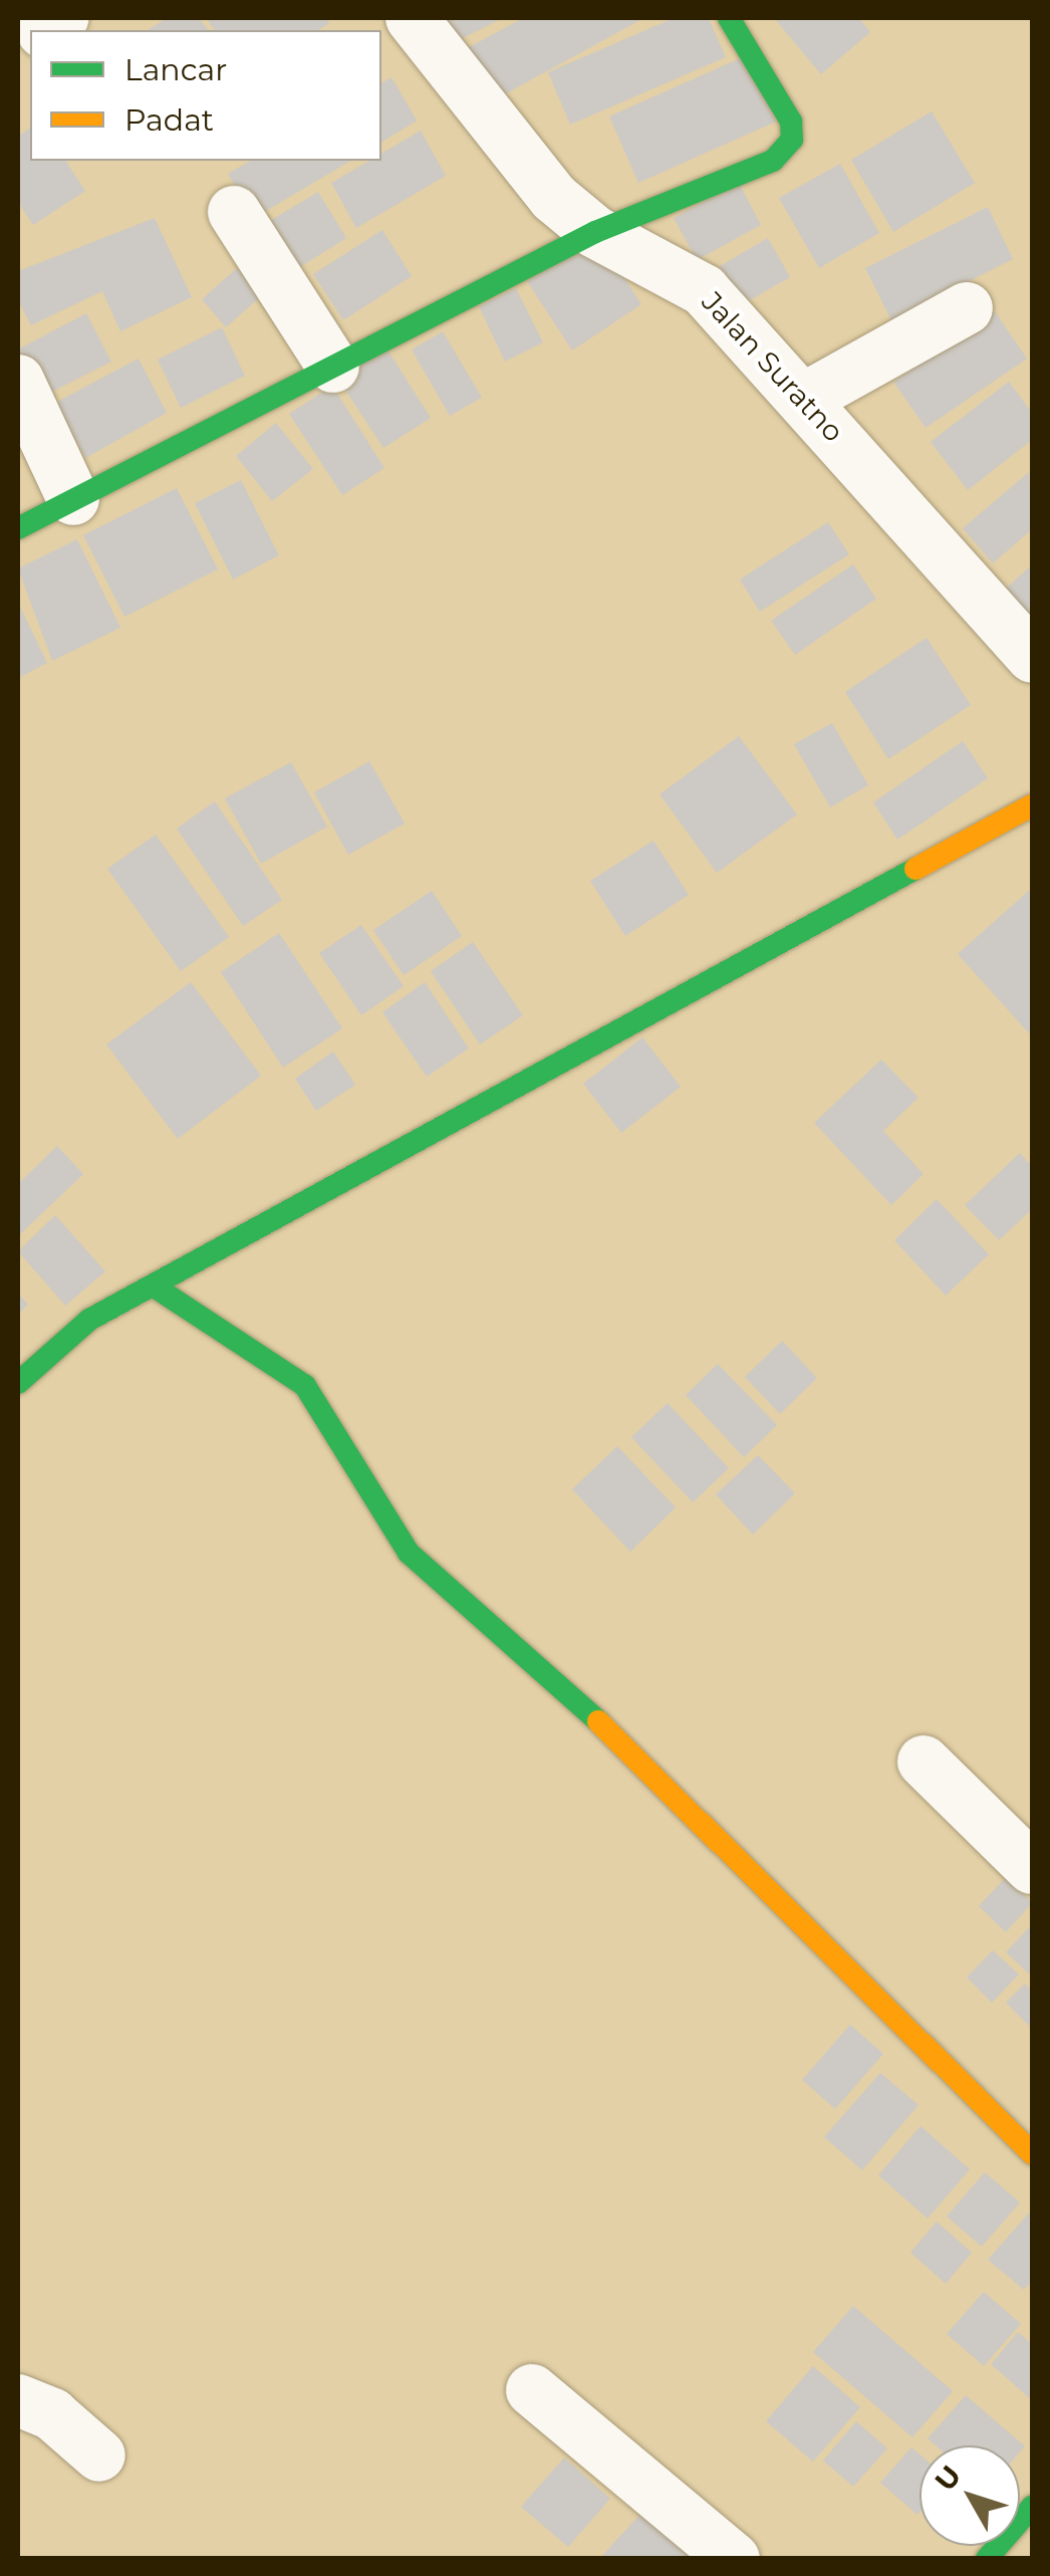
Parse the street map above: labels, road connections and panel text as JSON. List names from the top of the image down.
{
  "streets": {
    "street": ["Jalan Suratno"]
  },
  "legend": ["Lancar", "Padat"],
  "north": "top left"
}
